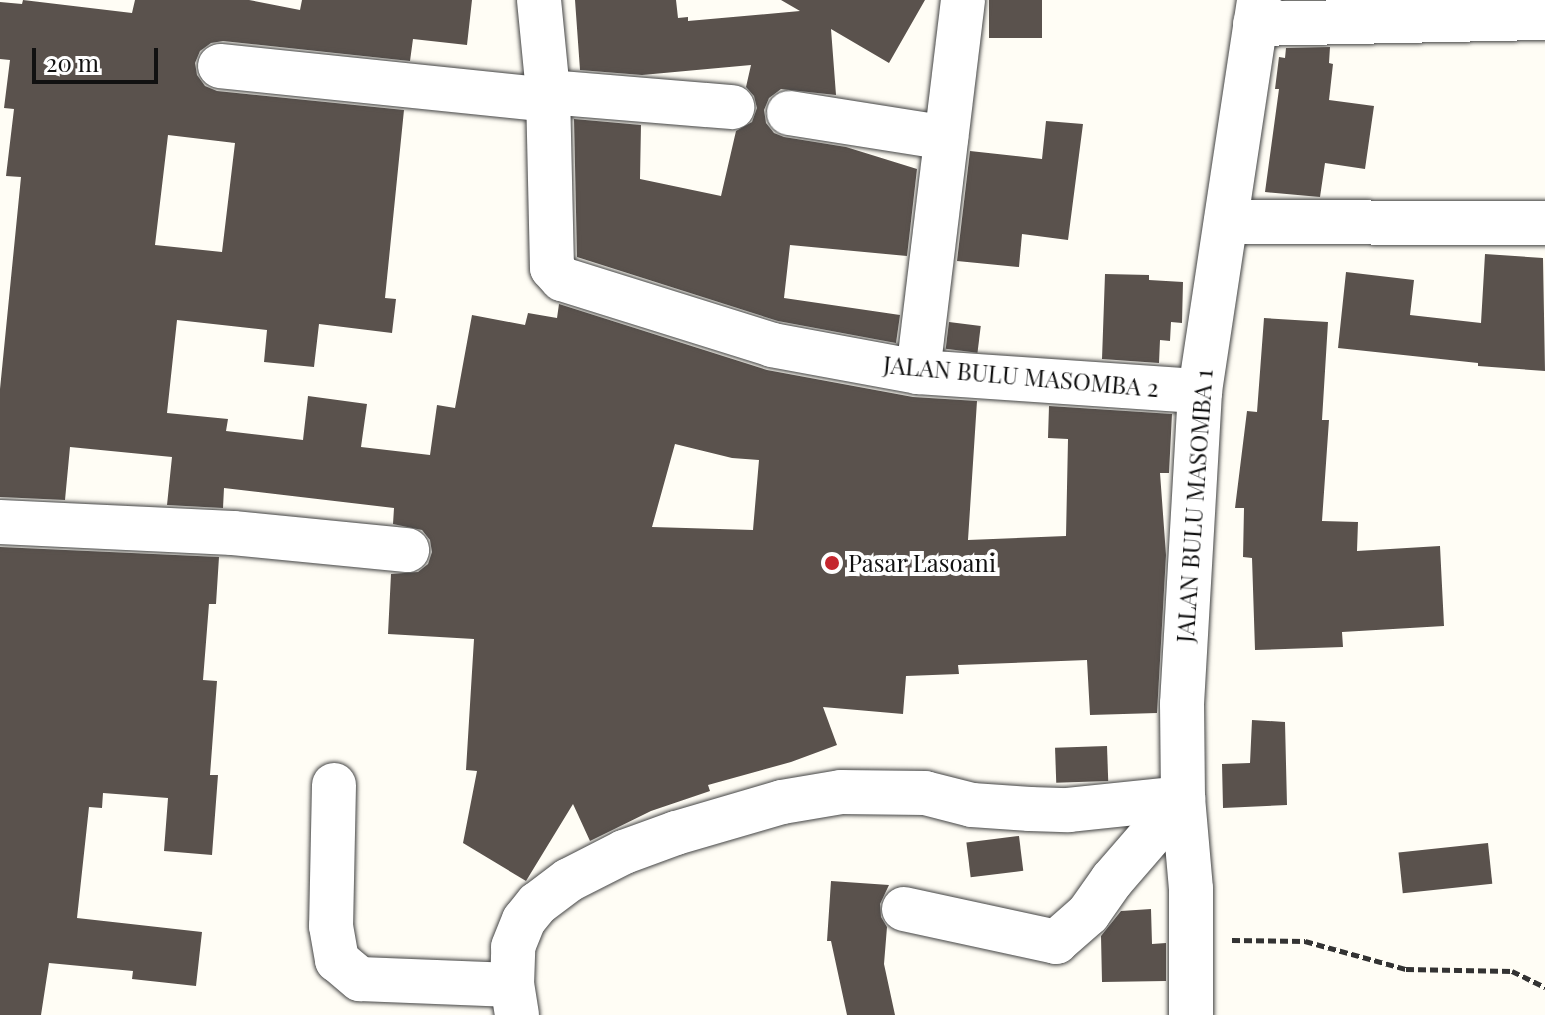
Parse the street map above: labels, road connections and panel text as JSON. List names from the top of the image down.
{
  "streets": {
    "street": ["JALAN BULU MASOMBA 2", "JALAN BULU MASOMBA 1"]
  },
  "crossings": [
    ["JALAN BULU MASOMBA 2", "JALAN BULU MASOMBA 1"]
  ],
  "places": ["Pasar Lasoani"],
  "scale_bar": "20 m"
}
